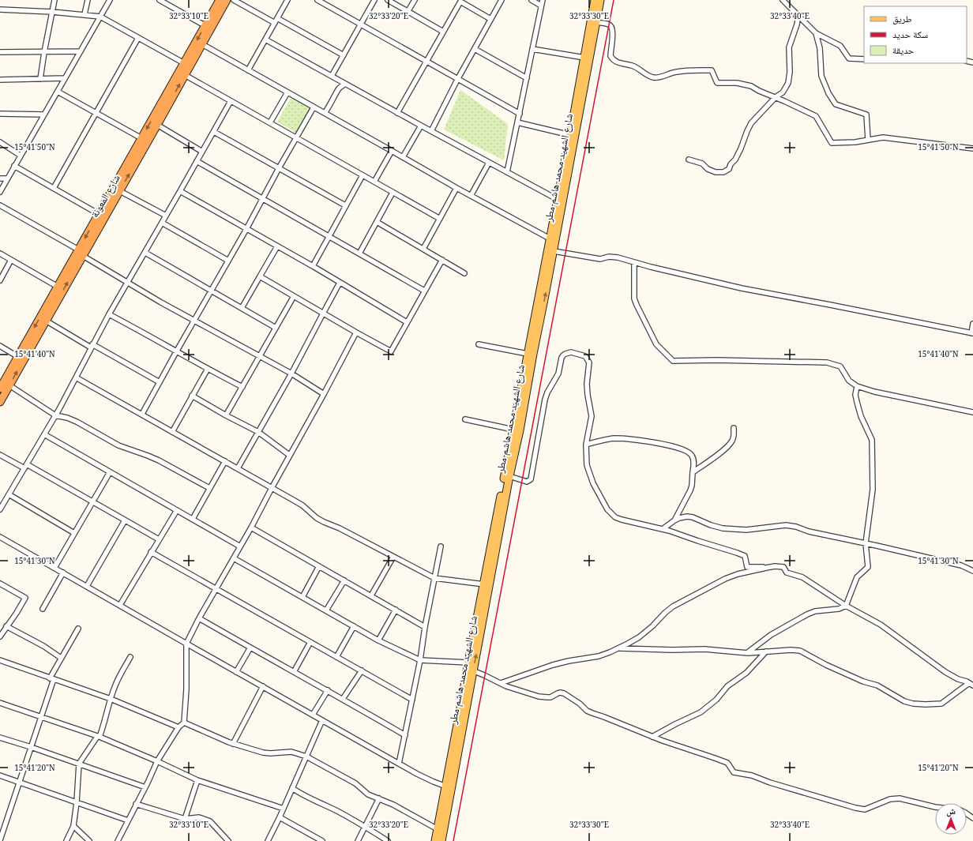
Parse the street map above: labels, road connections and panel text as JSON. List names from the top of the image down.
{
  "streets": {
    "highway": ["شارع المعونة"],
    "main road": ["شارع الشهيد محمد هاشم مطر"]
  },
  "legend": ["طريق", "سكة حديد", "حديقة"],
  "north": "top",
  "coordinates": [
    "32°33'10\"E",
    "32°33'20\"E",
    "32°33'30\"E",
    "32°33'40\"E",
    "15°41'50\"N",
    "15°41'40\"N",
    "15°41'30\"N",
    "15°41'20\"N"
  ]
}
